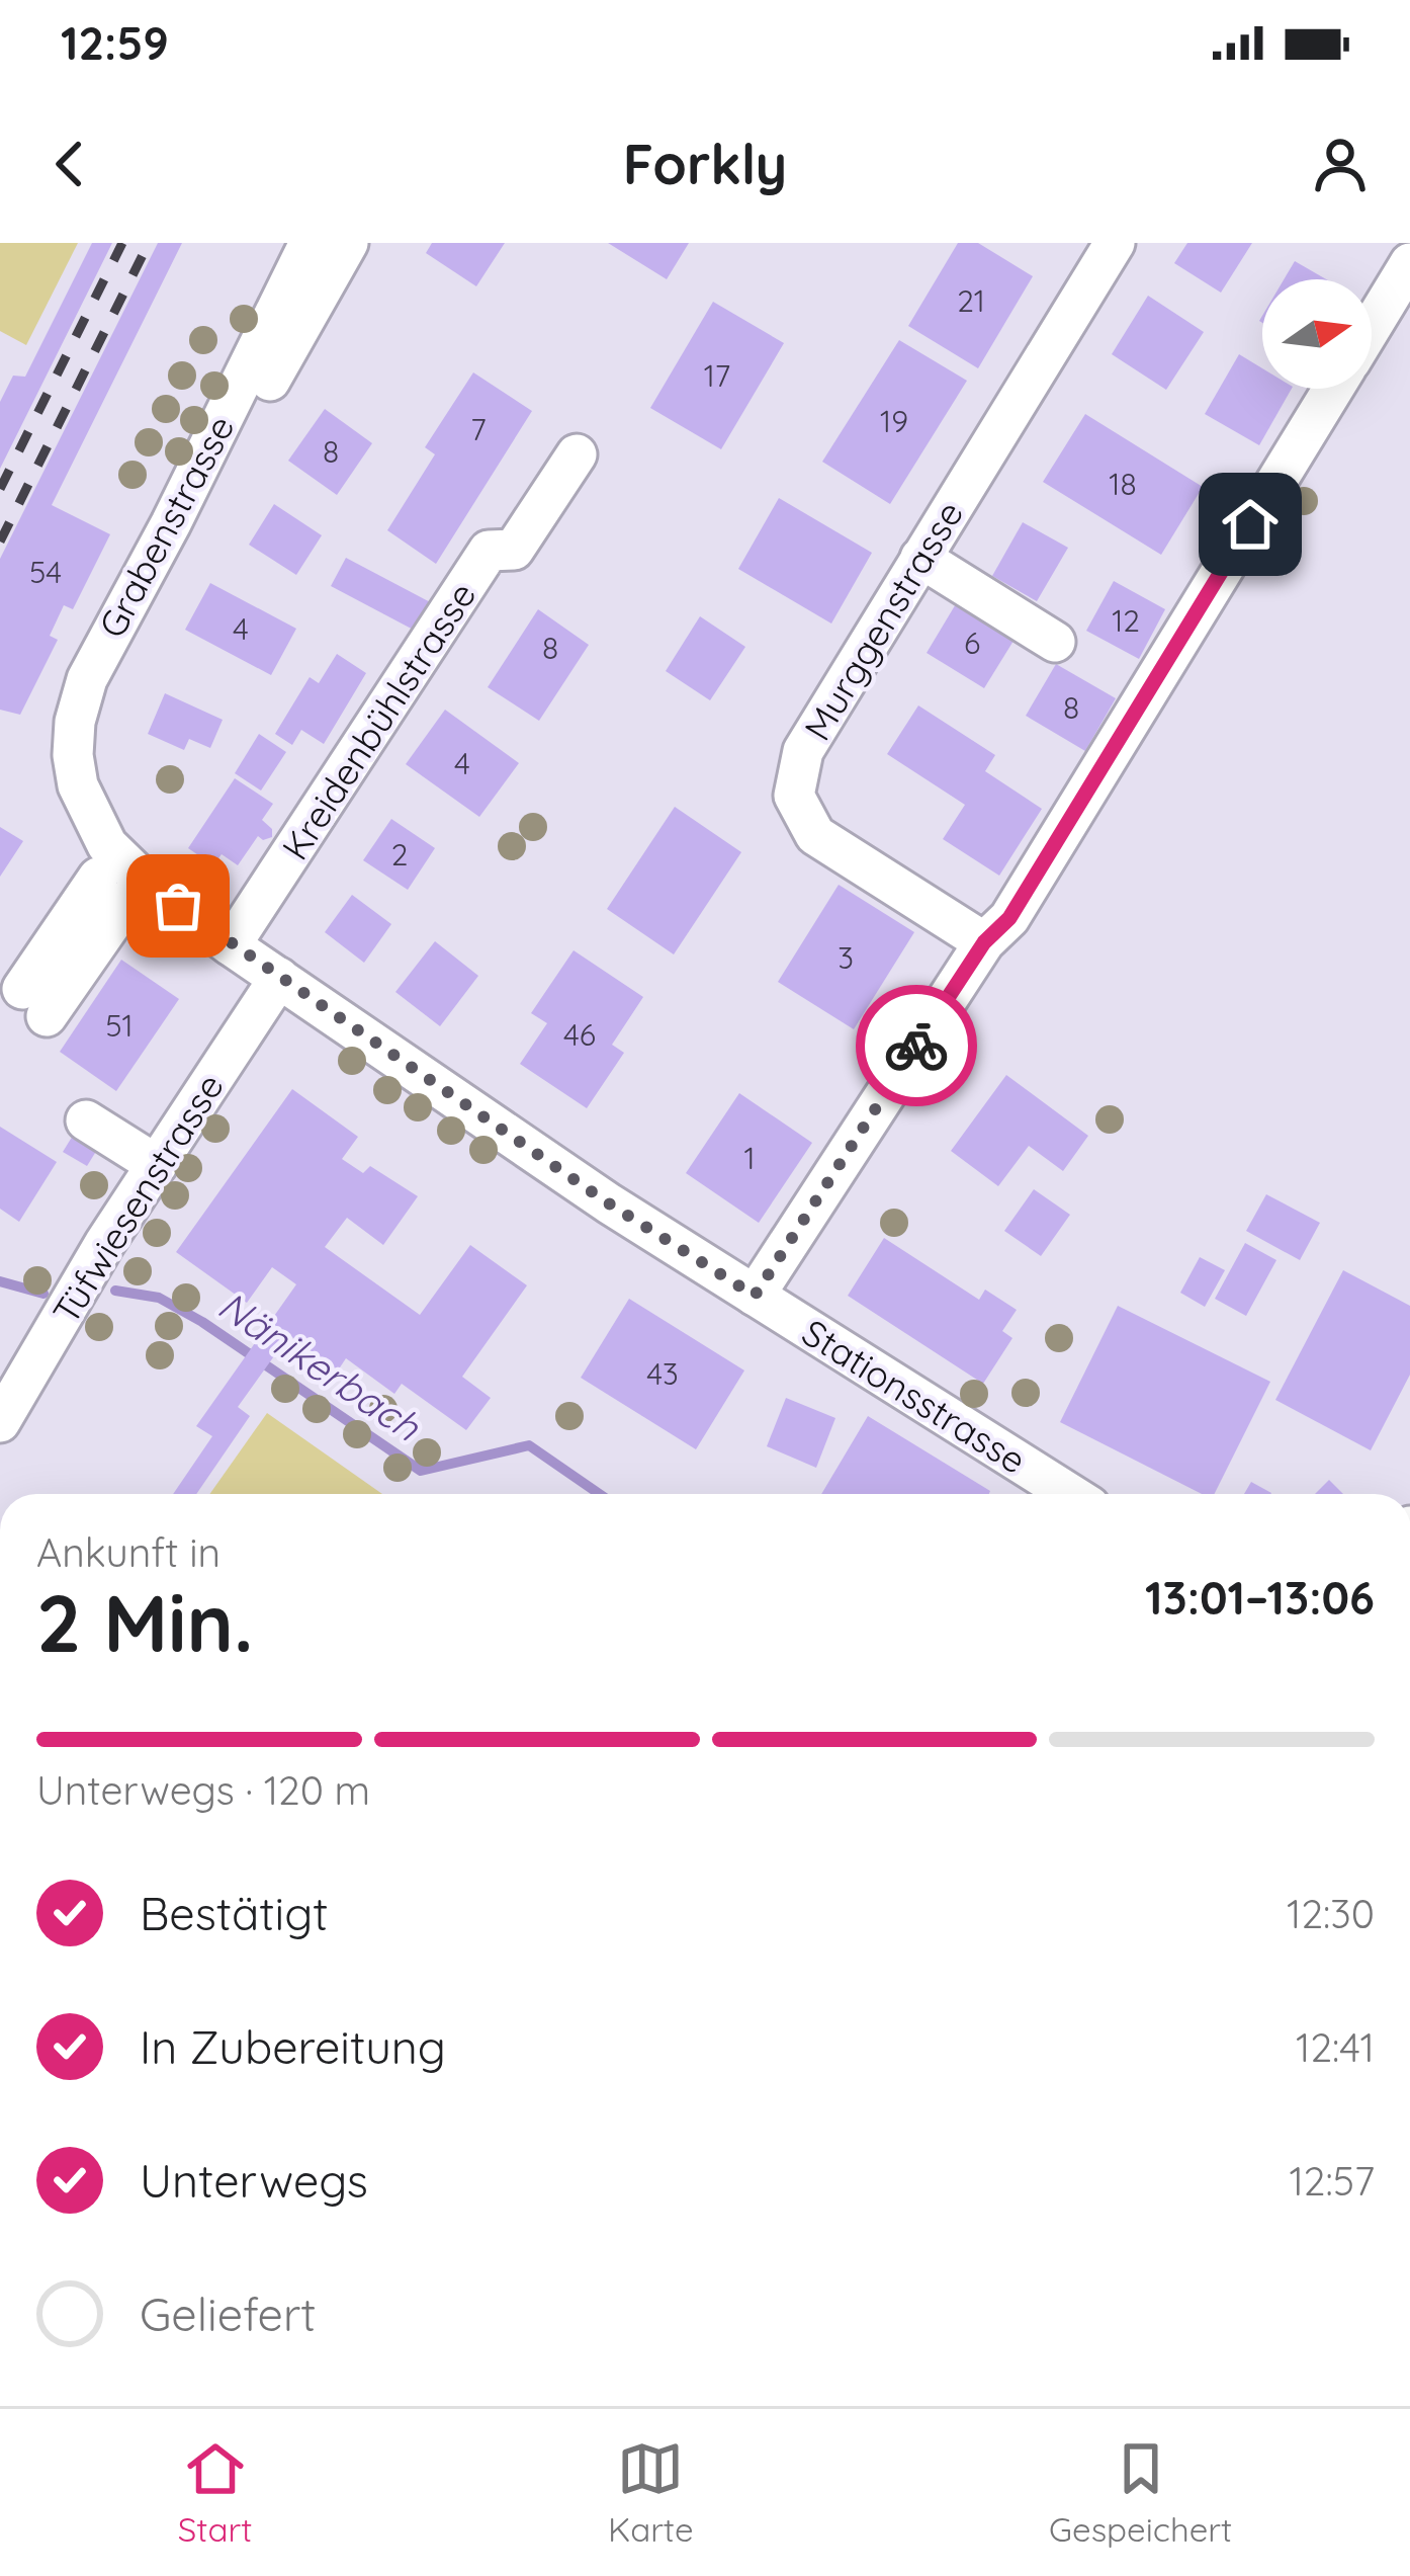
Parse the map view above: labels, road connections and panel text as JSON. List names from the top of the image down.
{
  "streets": {
    "street": [
      "Grabenstrasse",
      "Murggenstrasse",
      "Kreidenbühlstrasse",
      "Tüfwiesenstrasse",
      "Stationsstrasse"
    ]
  },
  "crossings": [
    ["Grabenstrasse", "Stationsstrasse"],
    ["Kreidenbühlstrasse", "Stationsstrasse"],
    ["Tüfwiesenstrasse", "Stationsstrasse"]
  ],
  "water": ["Nänikerbach"],
  "house_numbers": [
    "21",
    "17",
    "19",
    "7",
    "8",
    "18",
    "54",
    "12",
    "4",
    "6",
    "8",
    "8",
    "4",
    "2",
    "3",
    "51",
    "46",
    "1",
    "43"
  ],
  "north": "right",
  "page": {
    "status": "12:59",
    "header": "Forkly",
    "heading": ["2 Min.", "Ankunft in", "13:01–13:06"],
    "bar": "Unterwegs · 120 m",
    "list": [
      ["Bestätigt", "12:30"],
      ["In Zubereitung", "12:41"],
      ["Unterwegs", "12:57"],
      "Geliefert"
    ],
    "tabs": ["Start", "Karte", "Gespeichert"]
  }
}
